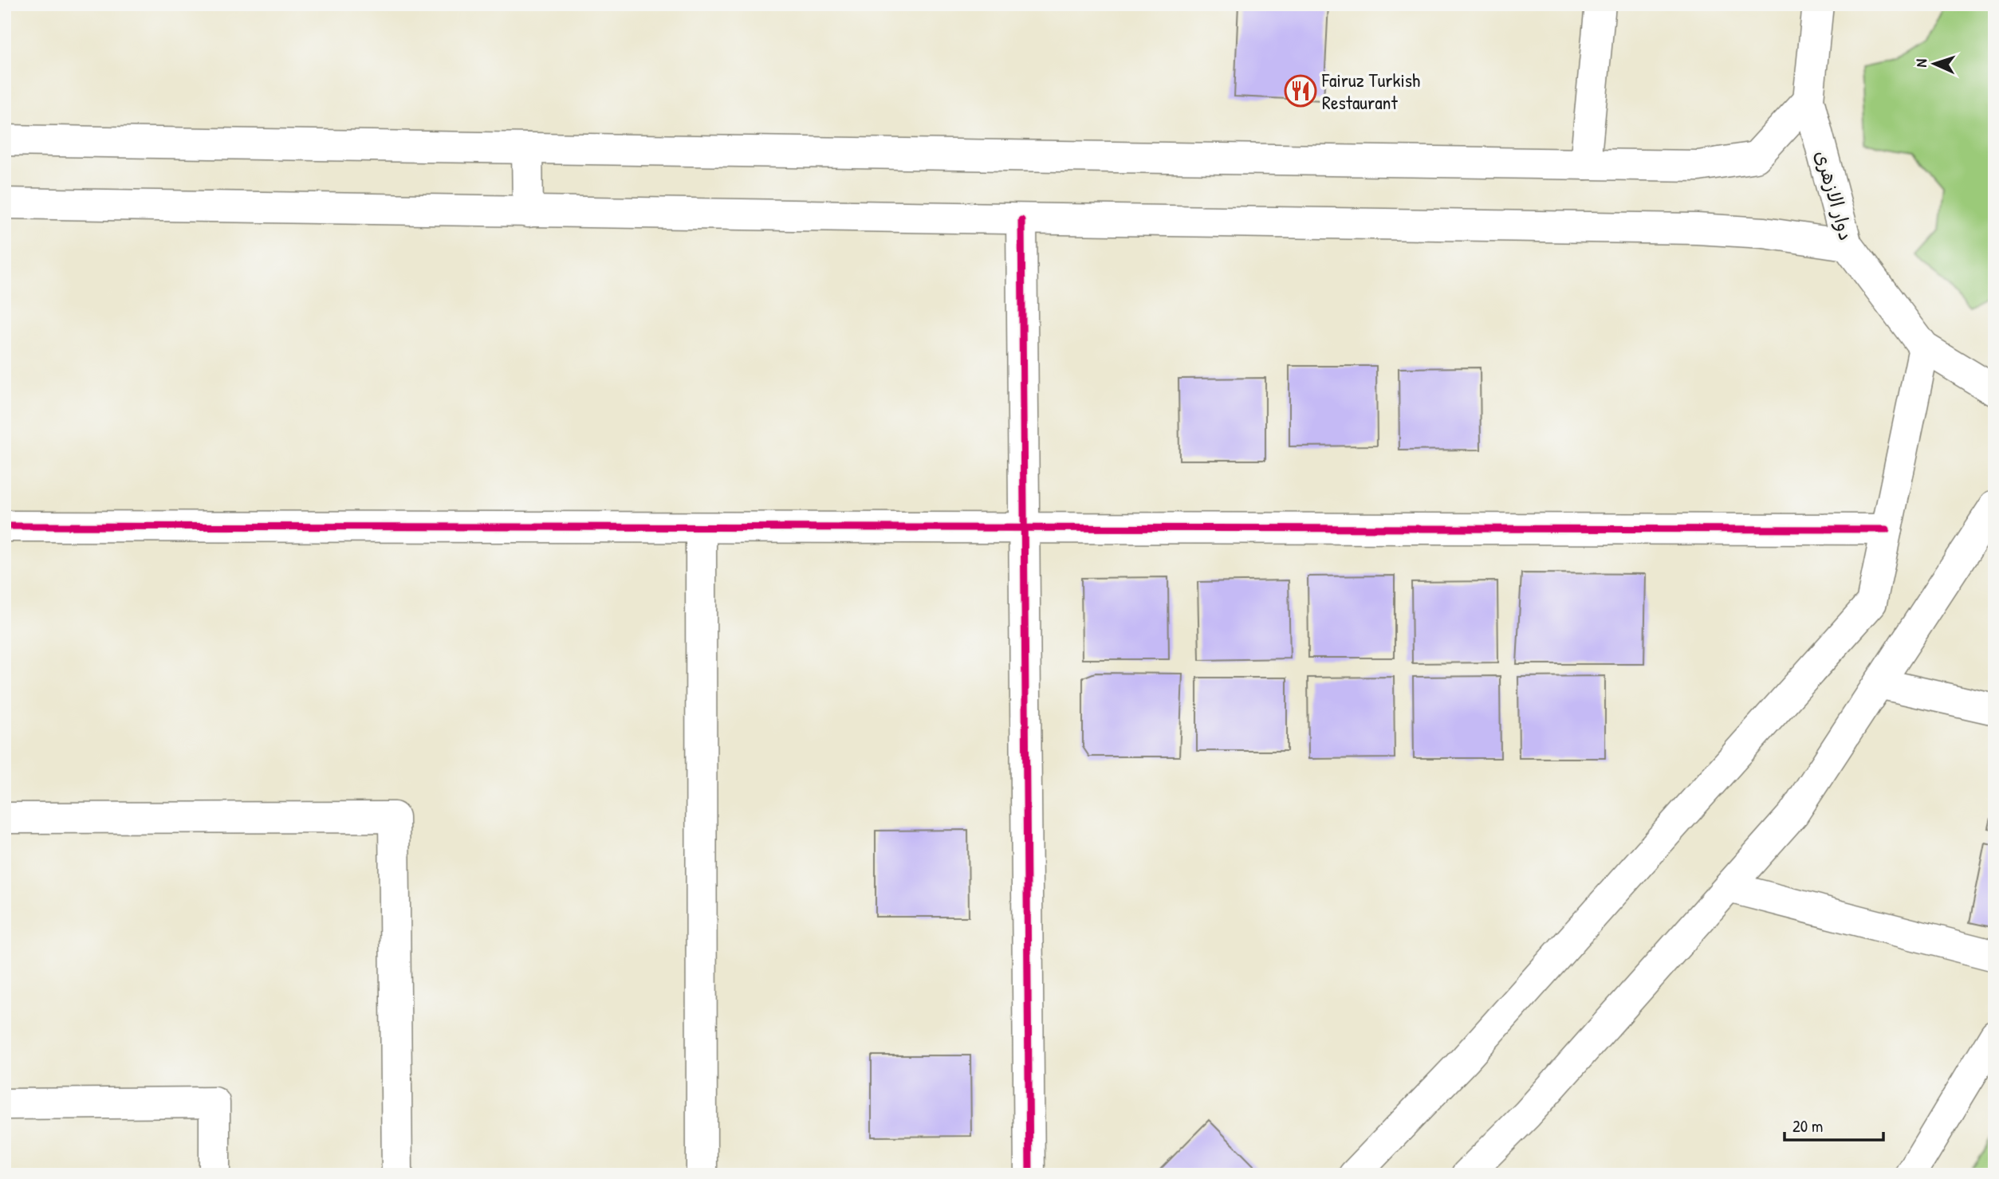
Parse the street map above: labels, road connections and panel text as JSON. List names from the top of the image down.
{
  "streets": {
    "main road": ["دوار الازهری"]
  },
  "places": {
    "restaurant": ["Fairuz Turkish Restaurant"]
  },
  "scale_bar": "20 m",
  "north": "left"
}
